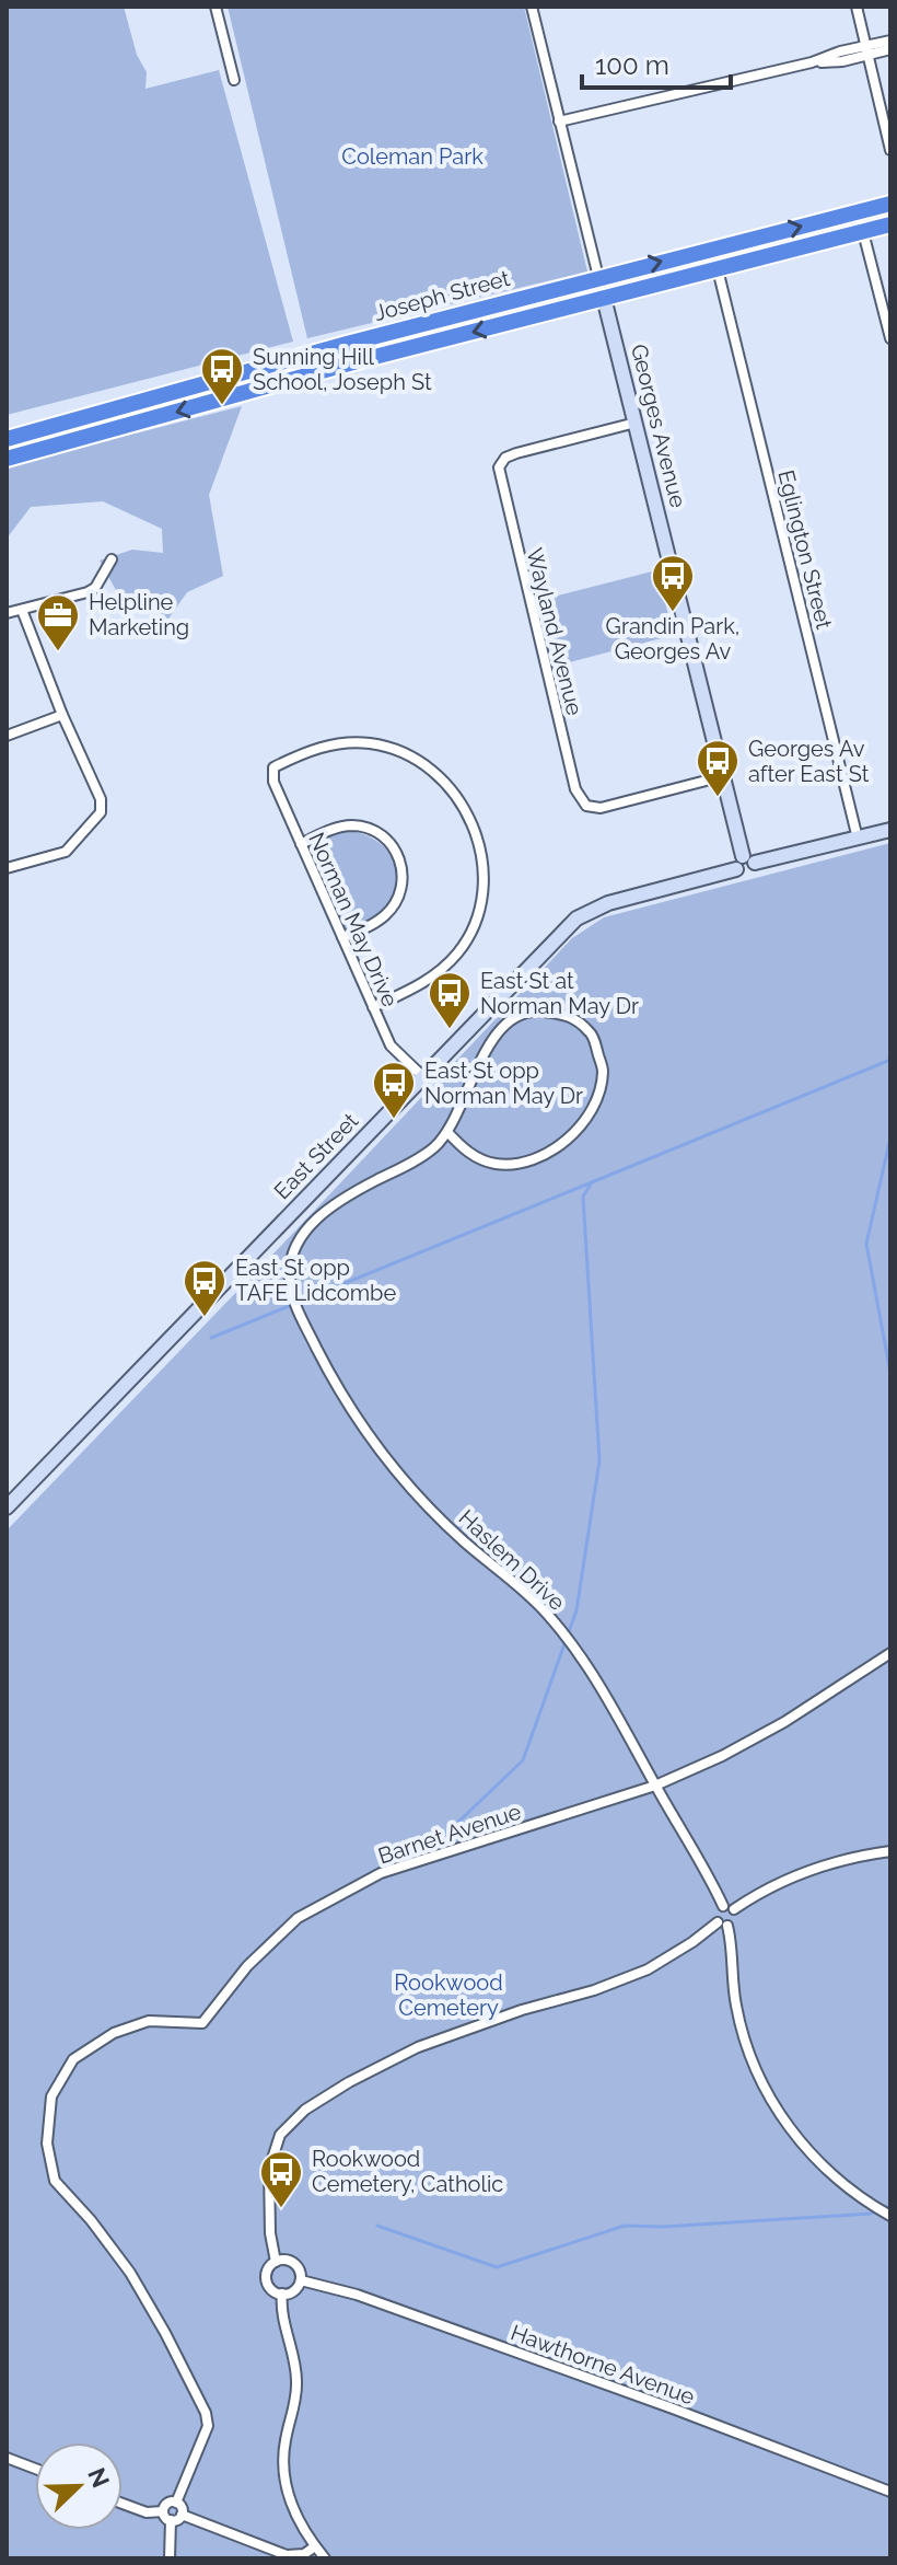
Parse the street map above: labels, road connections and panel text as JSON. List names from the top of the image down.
{
  "streets": {
    "highway": ["Joseph Street", "Georges Avenue"],
    "main road": ["East Street"],
    "street": [
      "Eglington Street",
      "Wayland Avenue",
      "Norman May Drive",
      "Haslem Drive",
      "Barnet Avenue",
      "Hawthorne Avenue"
    ]
  },
  "crossings": [
    ["Joseph Street", "Georges Avenue"],
    ["Joseph Street", "Eglington Street"],
    ["Georges Avenue", "Wayland Avenue"],
    ["Georges Avenue", "East Street"],
    ["Eglington Street", "East Street"],
    ["Norman May Drive", "East Street"],
    ["Haslem Drive", "Barnet Avenue"]
  ],
  "parks": ["Coleman Park", "Rookwood Cemetery"],
  "places": {
    "bus stop": [
      "Sunning Hill School, Joseph St",
      "Grandin Park, Georges Av",
      "Georges Av after East St",
      "East St at Norman May Dr",
      "East St opp Norman May Dr",
      "East St opp TAFE Lidcombe",
      "Rookwood Cemetery, Catholic"
    ],
    "office": ["Helpline Marketing"]
  },
  "scale_bar": "100 m",
  "north": "top right"
}
